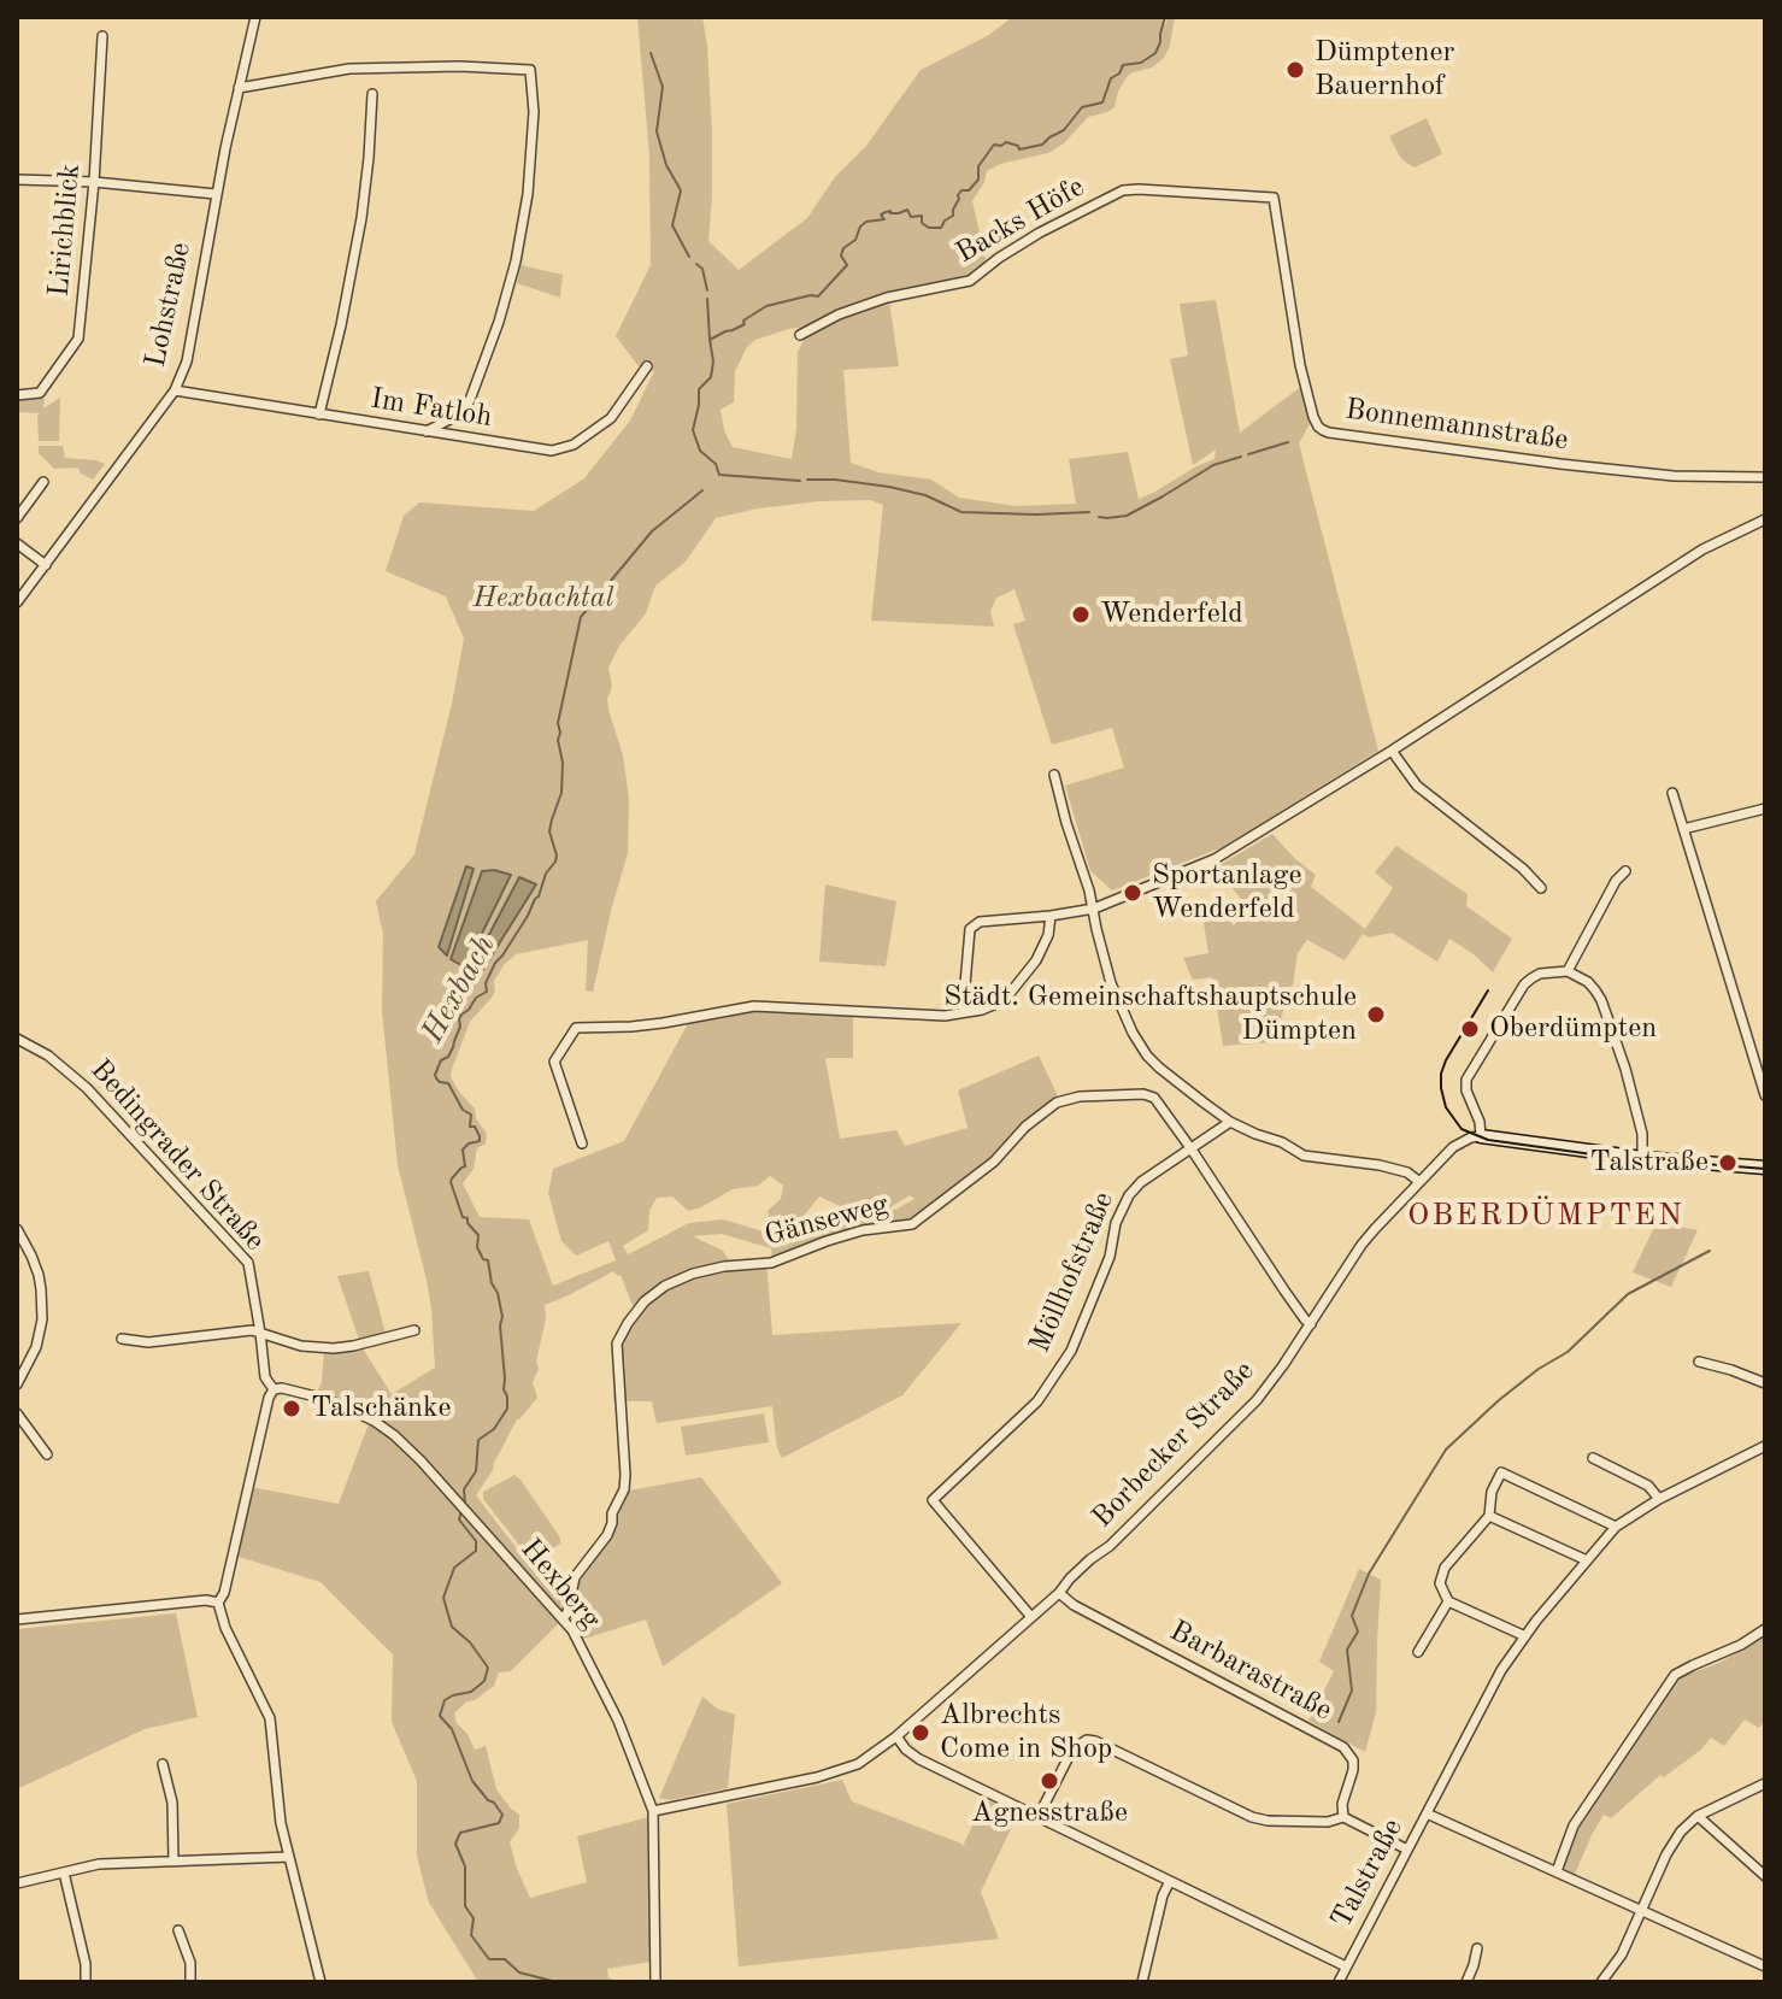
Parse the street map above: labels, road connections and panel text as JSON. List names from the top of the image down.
{
  "streets": {
    "street": [
      "Backs Höfe",
      "Lirichblick",
      "Lohstraße",
      "Im Fatloh",
      "Bonnemannstraße",
      "Bedingrader Straße",
      "Gänseweg",
      "Möllhofstraße",
      "Borbecker Straße",
      "Hexberg",
      "Barbarastraße",
      "Talstraße"
    ]
  },
  "crossings": [
    ["Backs Höfe", "Bonnemannstraße"],
    ["Lohstraße", "Im Fatloh"],
    ["Bedingrader Straße", "Hexberg"],
    ["Gänseweg", "Möllhofstraße"],
    ["Gänseweg", "Hexberg"],
    ["Möllhofstraße", "Borbecker Straße"],
    ["Borbecker Straße", "Hexberg"],
    ["Borbecker Straße", "Barbarastraße"]
  ],
  "districts": ["OBERDÜMPTEN"],
  "water": ["Hexbach"],
  "parks": ["Hexbachtal"],
  "places": [
    "Dümptener Bauernhof",
    "Wenderfeld",
    "Sportanlage Wenderfeld",
    "Städt. Gemeinschaftshauptschule Dümpten",
    "Oberdümpten",
    "Talstraße",
    "Talschänke",
    "Albrechts Come in Shop",
    "Agnesstraße"
  ]
}
